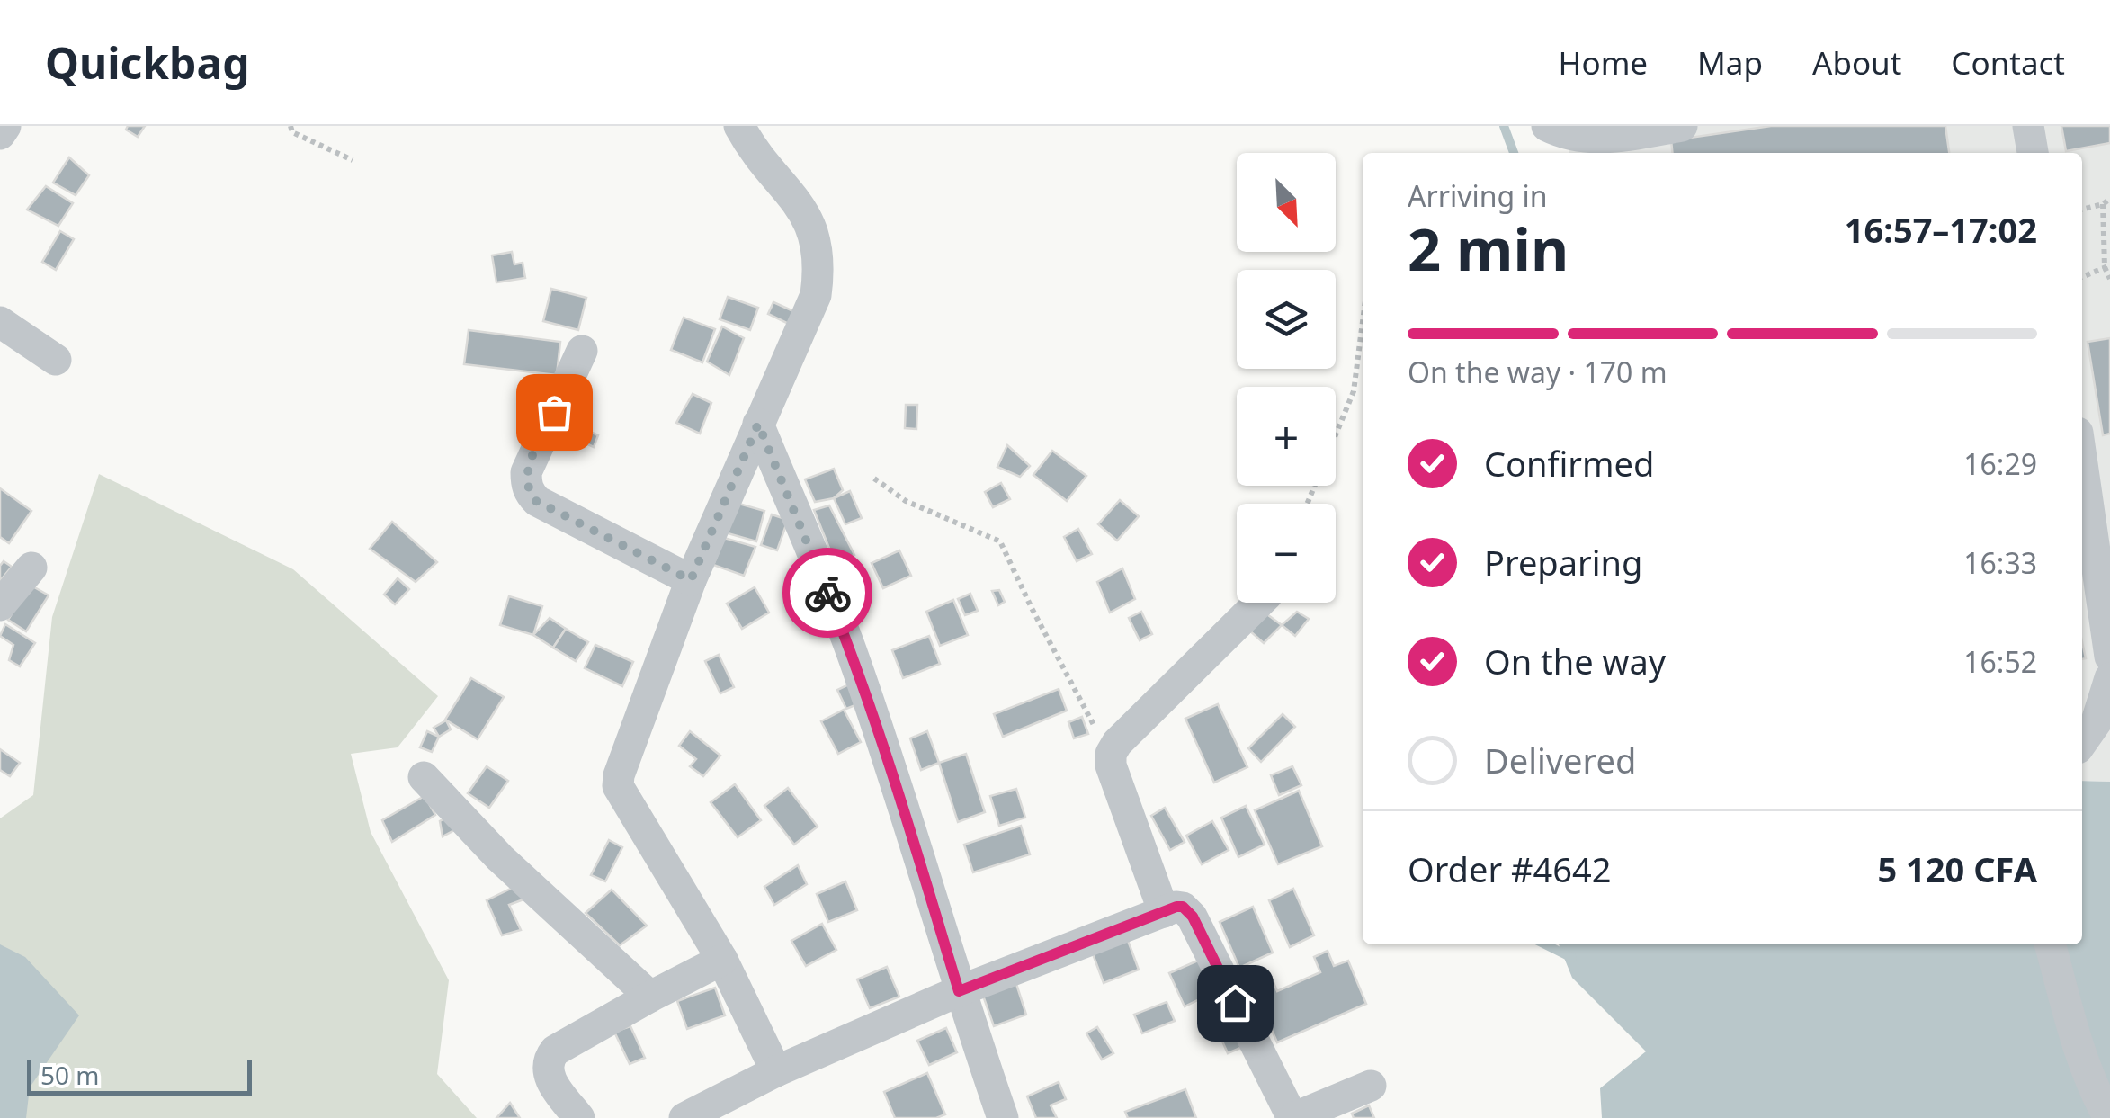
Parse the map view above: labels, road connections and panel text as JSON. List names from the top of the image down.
{
  "scale_bar": "50 m",
  "north": "bottom right",
  "page": {
    "header": "Quickbag",
    "nav": [
      "Home",
      "Map",
      "About",
      "Contact"
    ],
    "map_buttons": ["+", "−"],
    "heading": ["2 min", "Arriving in", "16:57–17:02"],
    "panel": ["Order #4642", "5 120 CFA"],
    "bar": "On the way · 170 m",
    "list": [
      ["Confirmed", "16:29"],
      ["Preparing", "16:33"],
      ["On the way", "16:52"],
      "Delivered"
    ],
    "scale": "50 m"
  }
}
